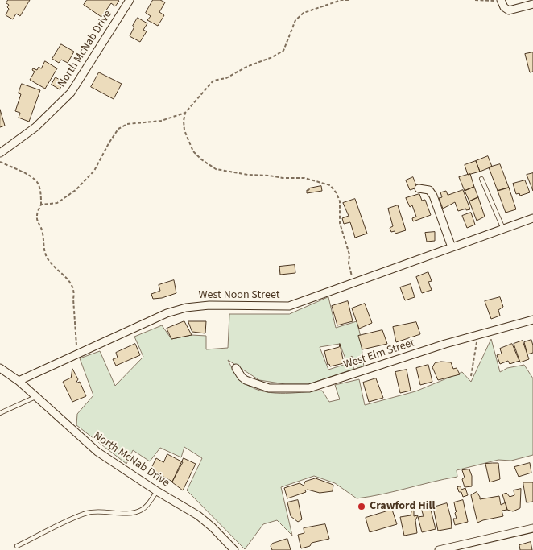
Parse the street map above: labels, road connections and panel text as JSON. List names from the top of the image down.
{
  "streets": {
    "street": ["North McNab Drive", "West Noon Street", "West Elm Street"]
  },
  "crossings": [
    ["North McNab Drive", "West Noon Street"]
  ],
  "places": ["Crawford Hill"]
}
